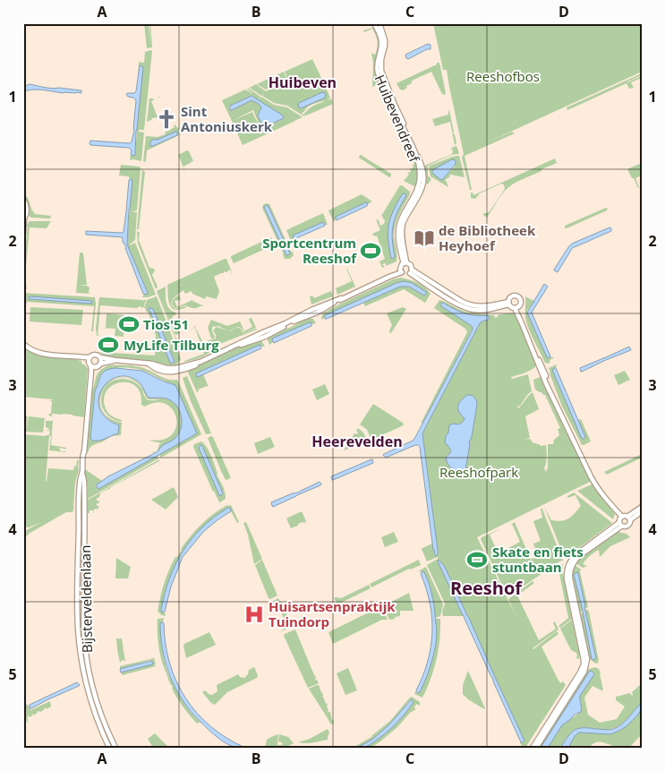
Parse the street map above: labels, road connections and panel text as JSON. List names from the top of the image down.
{
  "streets": {
    "street": ["Huibevendreef", "Bijsterveldenlaan"]
  },
  "districts": ["Huibeven", "Heerevelden", "Reeshof"],
  "parks": ["Reeshofbos", "Reeshofpark"],
  "places": {
    "church": ["Sint Antoniuskerk"],
    "library": ["de Bibliotheek Heyhoef"],
    "sports": [
      "Sportcentrum Reeshof",
      "Tios'51",
      "MyLife Tilburg",
      "Skate en fiets stuntbaan"
    ],
    "hospital": ["Huisartsenpraktijk Tuindorp"]
  },
  "grid": {
    "columns": [
      "A",
      "B",
      "C",
      "D"
    ],
    "rows": [
      "1",
      "2",
      "3",
      "4",
      "5"
    ]
  }
}
